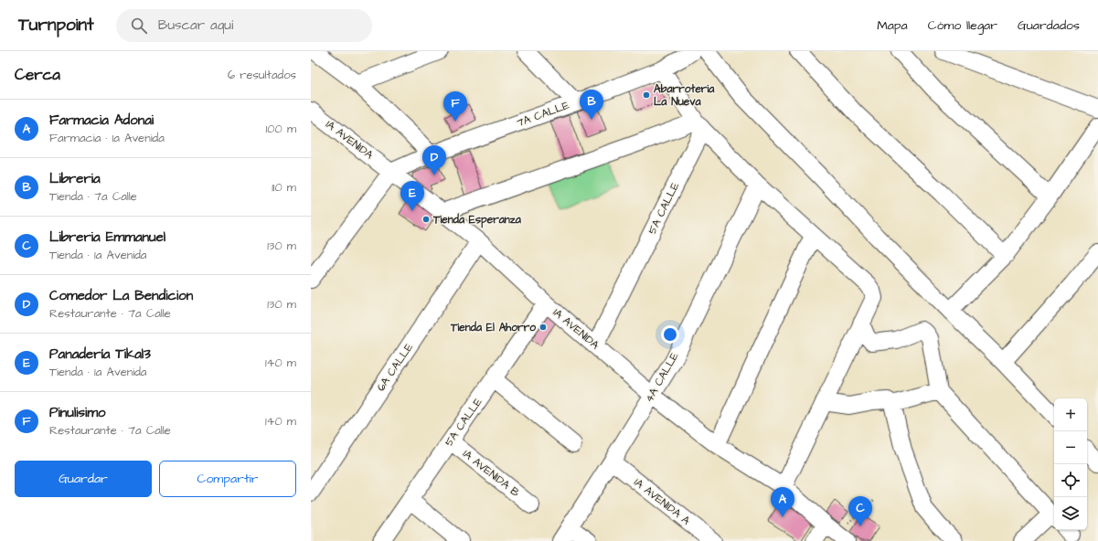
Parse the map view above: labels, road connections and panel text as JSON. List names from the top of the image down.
{
  "streets": {
    "street": [
      "7A CALLE",
      "1A AVENIDA",
      "5A CALLE",
      "6A CALLE",
      "4A CALLE",
      "1A AVENIDA B",
      "1A AVENIDA A"
    ]
  },
  "crossings": [
    ["7A CALLE", "1A AVENIDA"],
    ["1A AVENIDA", "5A CALLE"],
    ["1A AVENIDA", "6A CALLE"],
    ["1A AVENIDA", "4A CALLE"],
    ["5A CALLE", "1A AVENIDA B"],
    ["4A CALLE", "1A AVENIDA A"]
  ],
  "places": ["Abarroteria La Nueva", "Tienda Esperanza", "Tienda El Ahorro"],
  "page": {
    "header": "Turnpoint",
    "search": "Buscar aquí",
    "nav": ["Mapa", "Cómo llegar", "Guardados"],
    "heading": ["Cerca", "6 resultados"],
    "pins": [
      "B",
      "F",
      "D",
      "E",
      "A",
      "C"
    ],
    "list": [
      {
        "mark": "A",
        "name": "Farmacia Adonai",
        "note": "Farmacia · 1a Avenida",
        "value": "100 m"
      },
      {
        "mark": "B",
        "name": "Libreria",
        "note": "Tienda · 7a Calle",
        "value": "110 m"
      },
      {
        "mark": "C",
        "name": "Libreria Emmanuel",
        "note": "Tienda · 1a Avenida",
        "value": "130 m"
      },
      {
        "mark": "D",
        "name": "Comedor La Bendicion",
        "note": "Restaurante · 7a Calle",
        "value": "130 m"
      },
      {
        "mark": "E",
        "name": "Panadería Tikal3",
        "note": "Tienda · 1a Avenida",
        "value": "140 m"
      },
      {
        "mark": "F",
        "name": "Pinulisimo",
        "note": "Restaurante · 7a Calle",
        "value": "140 m"
      }
    ],
    "map_buttons": ["+", "−"],
    "buttons": ["Guardar", "Compartir"]
  }
}
